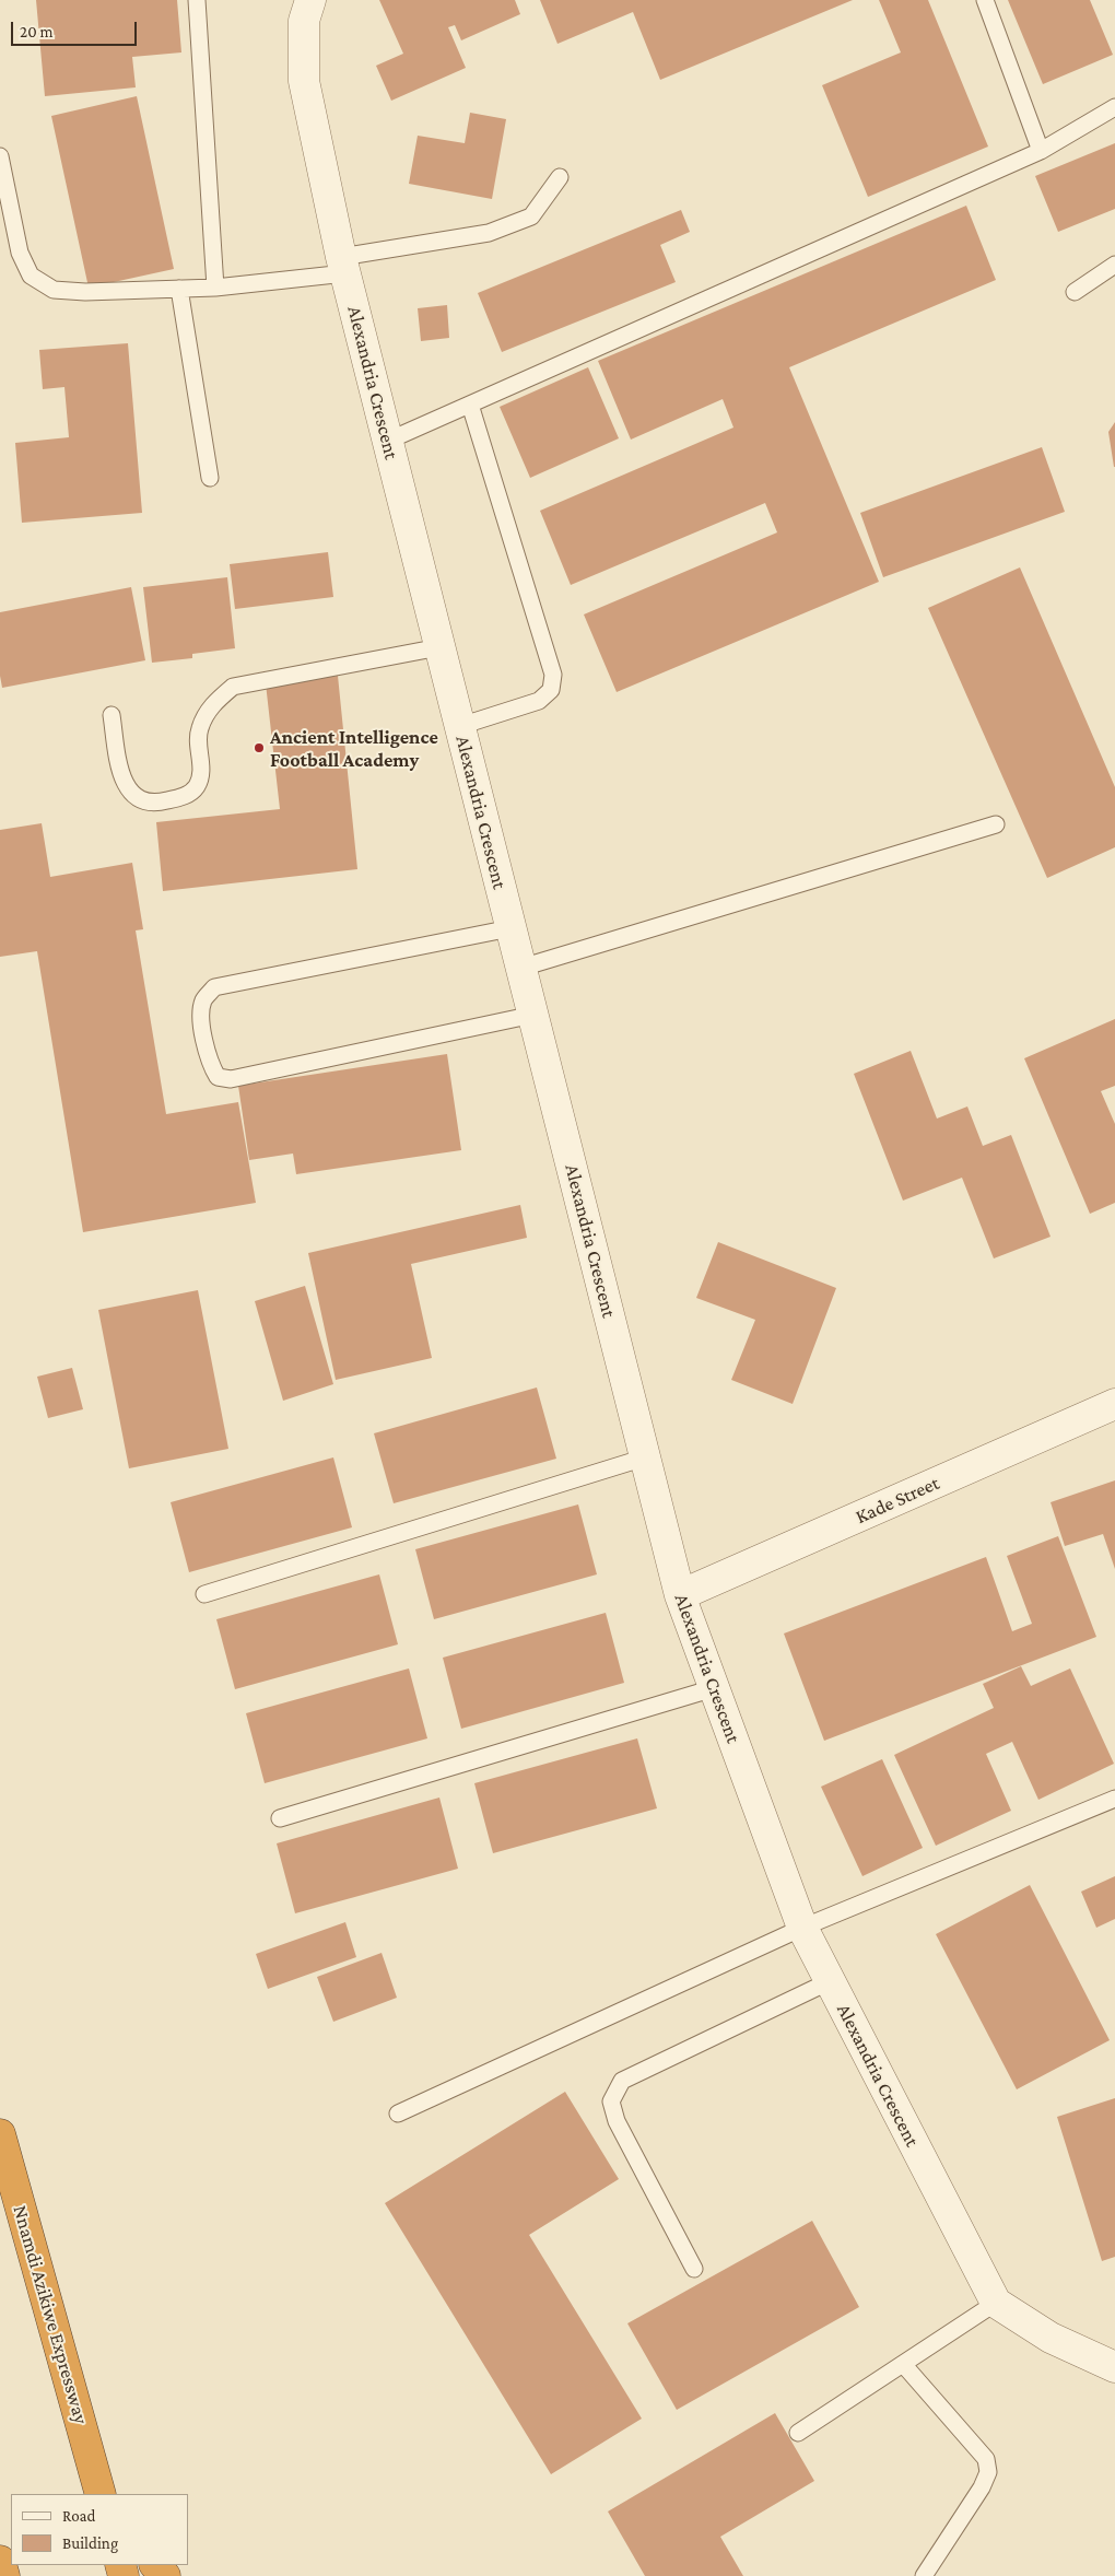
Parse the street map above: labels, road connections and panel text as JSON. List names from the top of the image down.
{
  "streets": {
    "highway": ["Nnamdi Azikiwe Expressway"],
    "street": ["Alexandria Crescent", "Kade Street"]
  },
  "crossings": [
    ["Alexandria Crescent", "Kade Street"]
  ],
  "places": ["Ancient Intelligence Football Academy"],
  "legend": ["Road", "Building"],
  "scale_bar": "20 m"
}
